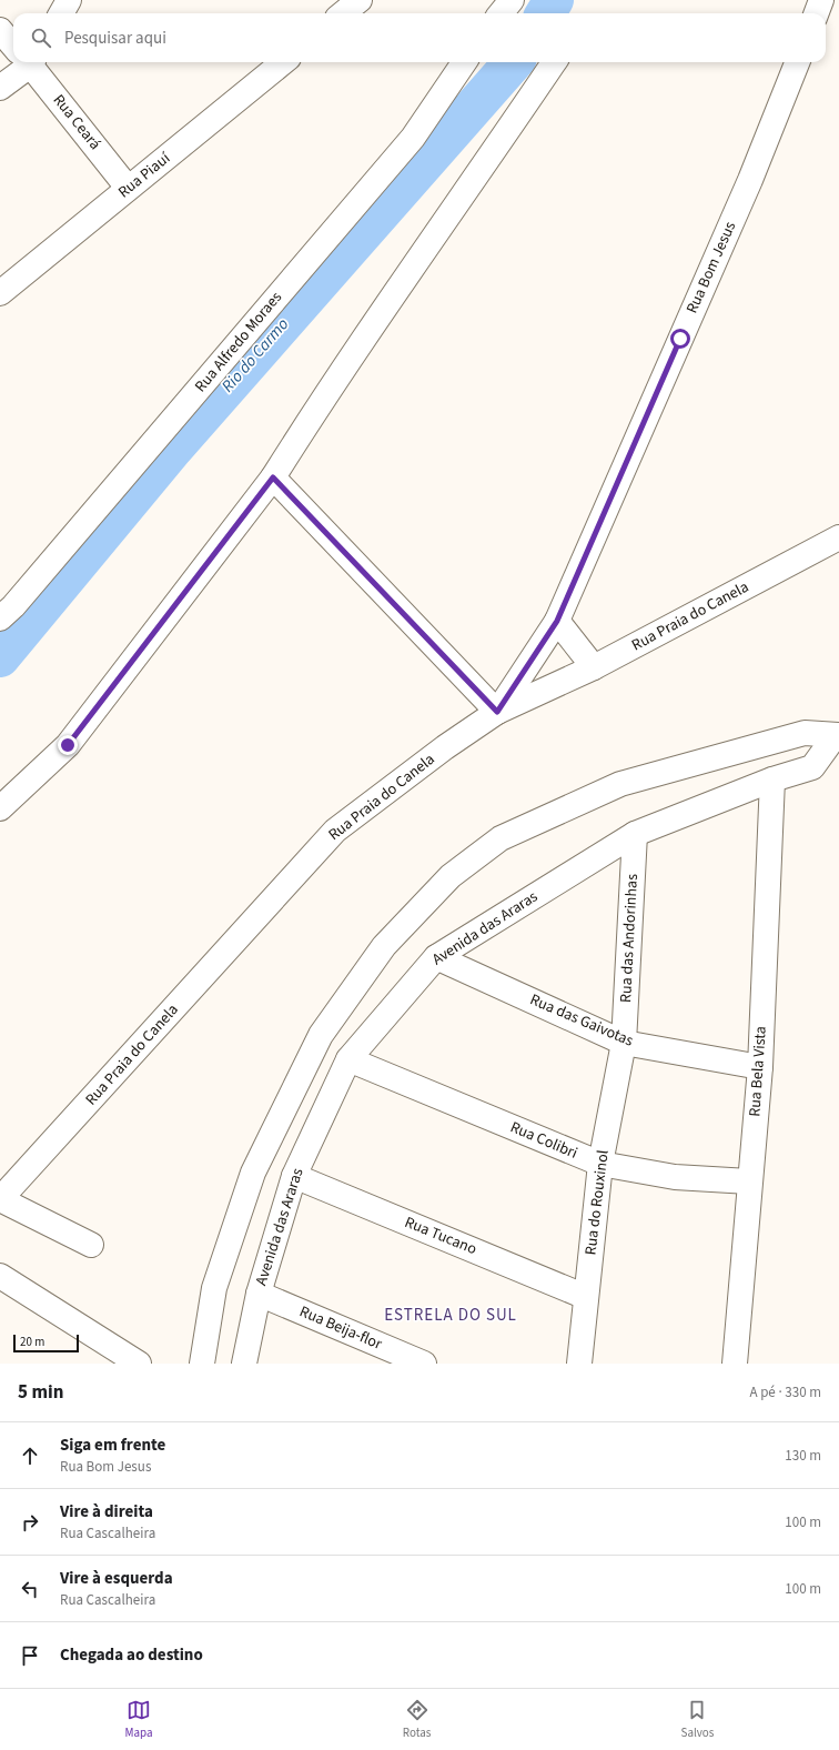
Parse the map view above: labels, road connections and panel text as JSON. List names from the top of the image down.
{
  "streets": {
    "street": [
      "Rua Ceará",
      "Rua Piauí",
      "Rua Bom Jesus",
      "Rua Alfredo Moraes",
      "Rua Praia do Canela",
      "Avenida das Araras",
      "Rua das Andorinhas",
      "Rua das Gaivotas",
      "Rua Bela Vista",
      "Rua Colibri",
      "Rua do Rouxinol",
      "Rua Tucano",
      "Rua Beija-flor"
    ]
  },
  "crossings": [
    ["Rua Ceará", "Rua Piauí"],
    ["Rua Bom Jesus", "Rua Praia do Canela"],
    ["Avenida das Araras", "Rua das Andorinhas"],
    ["Avenida das Araras", "Rua das Gaivotas"],
    ["Avenida das Araras", "Rua Bela Vista"],
    ["Avenida das Araras", "Rua Colibri"],
    ["Avenida das Araras", "Rua Tucano"],
    ["Avenida das Araras", "Rua Beija-flor"],
    ["Rua das Andorinhas", "Rua das Gaivotas"],
    ["Rua das Andorinhas", "Rua do Rouxinol"],
    ["Rua das Gaivotas", "Rua Bela Vista"],
    ["Rua das Gaivotas", "Rua do Rouxinol"],
    ["Rua Bela Vista", "Rua Colibri"],
    ["Rua Colibri", "Rua do Rouxinol"],
    ["Rua do Rouxinol", "Rua Tucano"]
  ],
  "districts": ["ESTRELA DO SUL"],
  "water": ["Rio do Carmo"],
  "scale_bar": "20 m",
  "page": {
    "search": "Pesquisar aqui",
    "scale": "20 m",
    "heading": ["5 min", "A pé · 330 m"],
    "list": [
      ["Siga em frente", "Rua Bom Jesus", "130 m"],
      ["Vire à direita", "Rua Cascalheira", "100 m"],
      ["Vire à esquerda", "Rua Cascalheira", "100 m"],
      "Chegada ao destino"
    ],
    "nav": ["Mapa", "Rotas", "Salvos"]
  }
}
